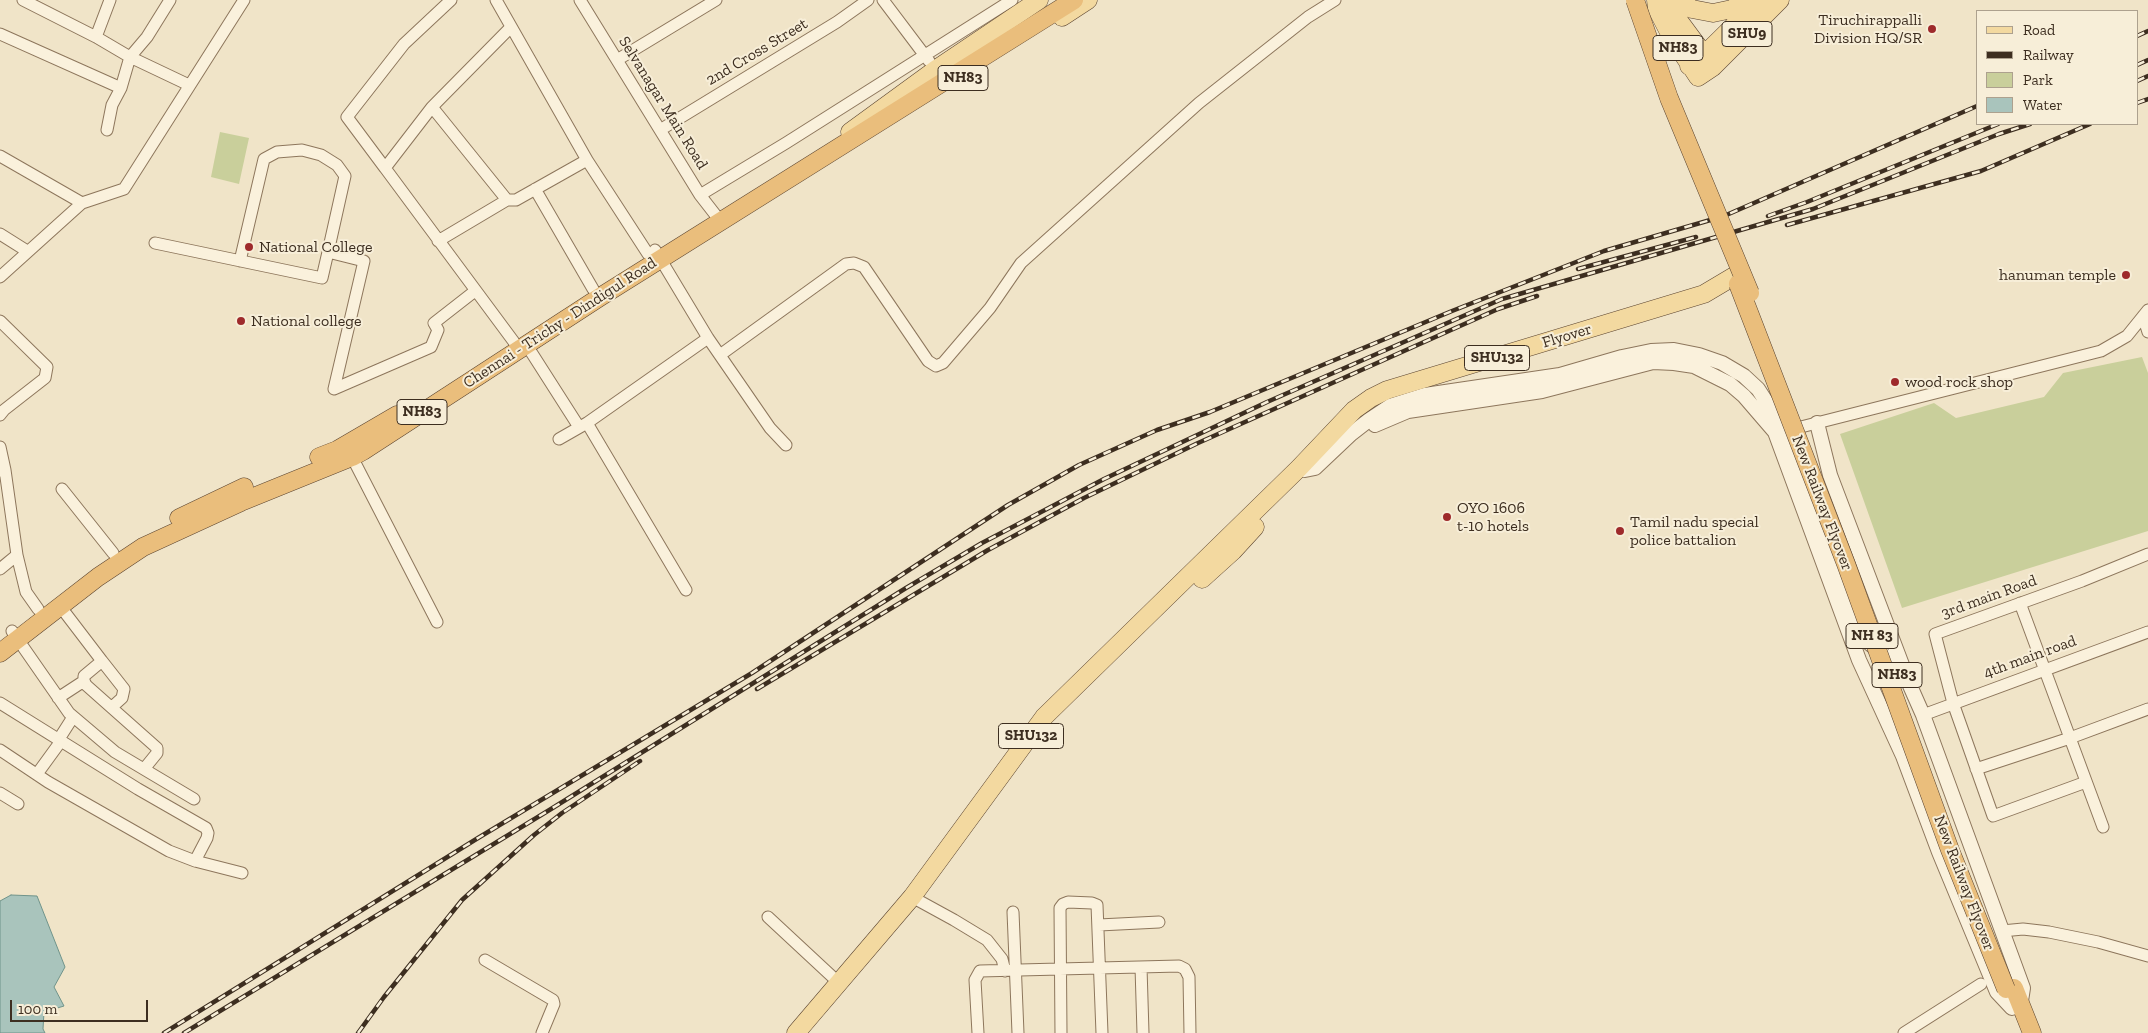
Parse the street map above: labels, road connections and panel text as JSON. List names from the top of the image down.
{
  "streets": {
    "highway": [
      "NH83",
      "Chennai - Trichy - Dindigul Road",
      "New Railway Flyover",
      "NH 83"
    ],
    "main road": ["SHU9", "Flyover", "SHU132"],
    "street": [
      "2nd Cross Street",
      "Selvanagar Main Road",
      "3rd main Road",
      "4th main road"
    ]
  },
  "crossings": [
    ["SHU9", "NH83"],
    ["NH83", "Chennai - Trichy - Dindigul Road"],
    ["2nd Cross Street", "Selvanagar Main Road"],
    ["Selvanagar Main Road", "Chennai - Trichy - Dindigul Road"],
    ["Flyover", "SHU132"],
    ["Flyover", "New Railway Flyover"],
    ["3rd main Road", "4th main road"]
  ],
  "places": [
    "Tiruchirappalli Division HQ/SR",
    "National College",
    "hanuman temple",
    "National college",
    "wood rock shop",
    "OYO 1606 t-10 hotels",
    "Tamil nadu special police battalion"
  ],
  "legend": [
    "Road",
    "Railway",
    "Park",
    "Water"
  ],
  "scale_bar": "100 m"
}
